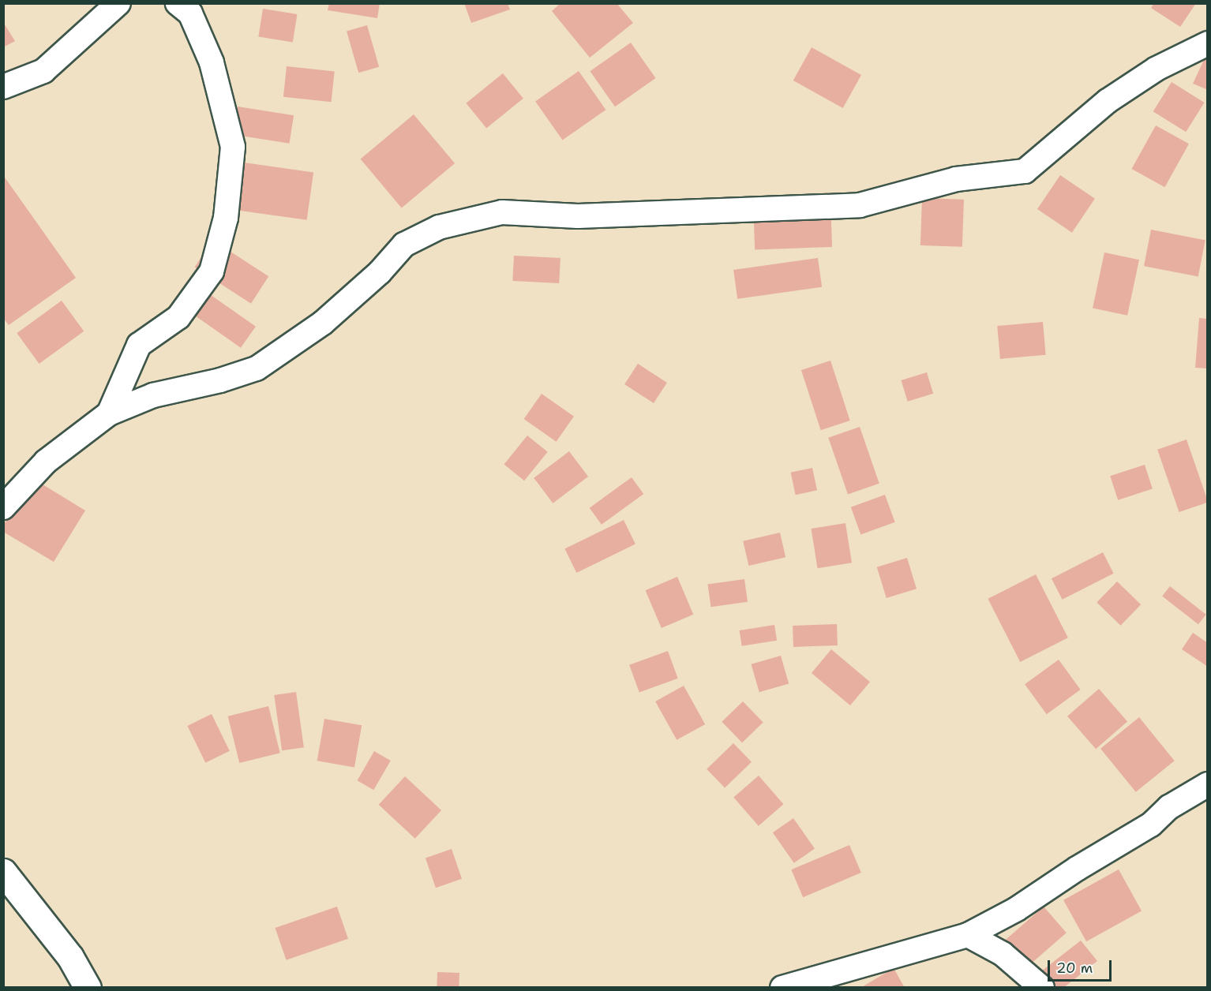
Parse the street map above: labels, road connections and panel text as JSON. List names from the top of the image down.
{
  "scale_bar": "20 m"
}
